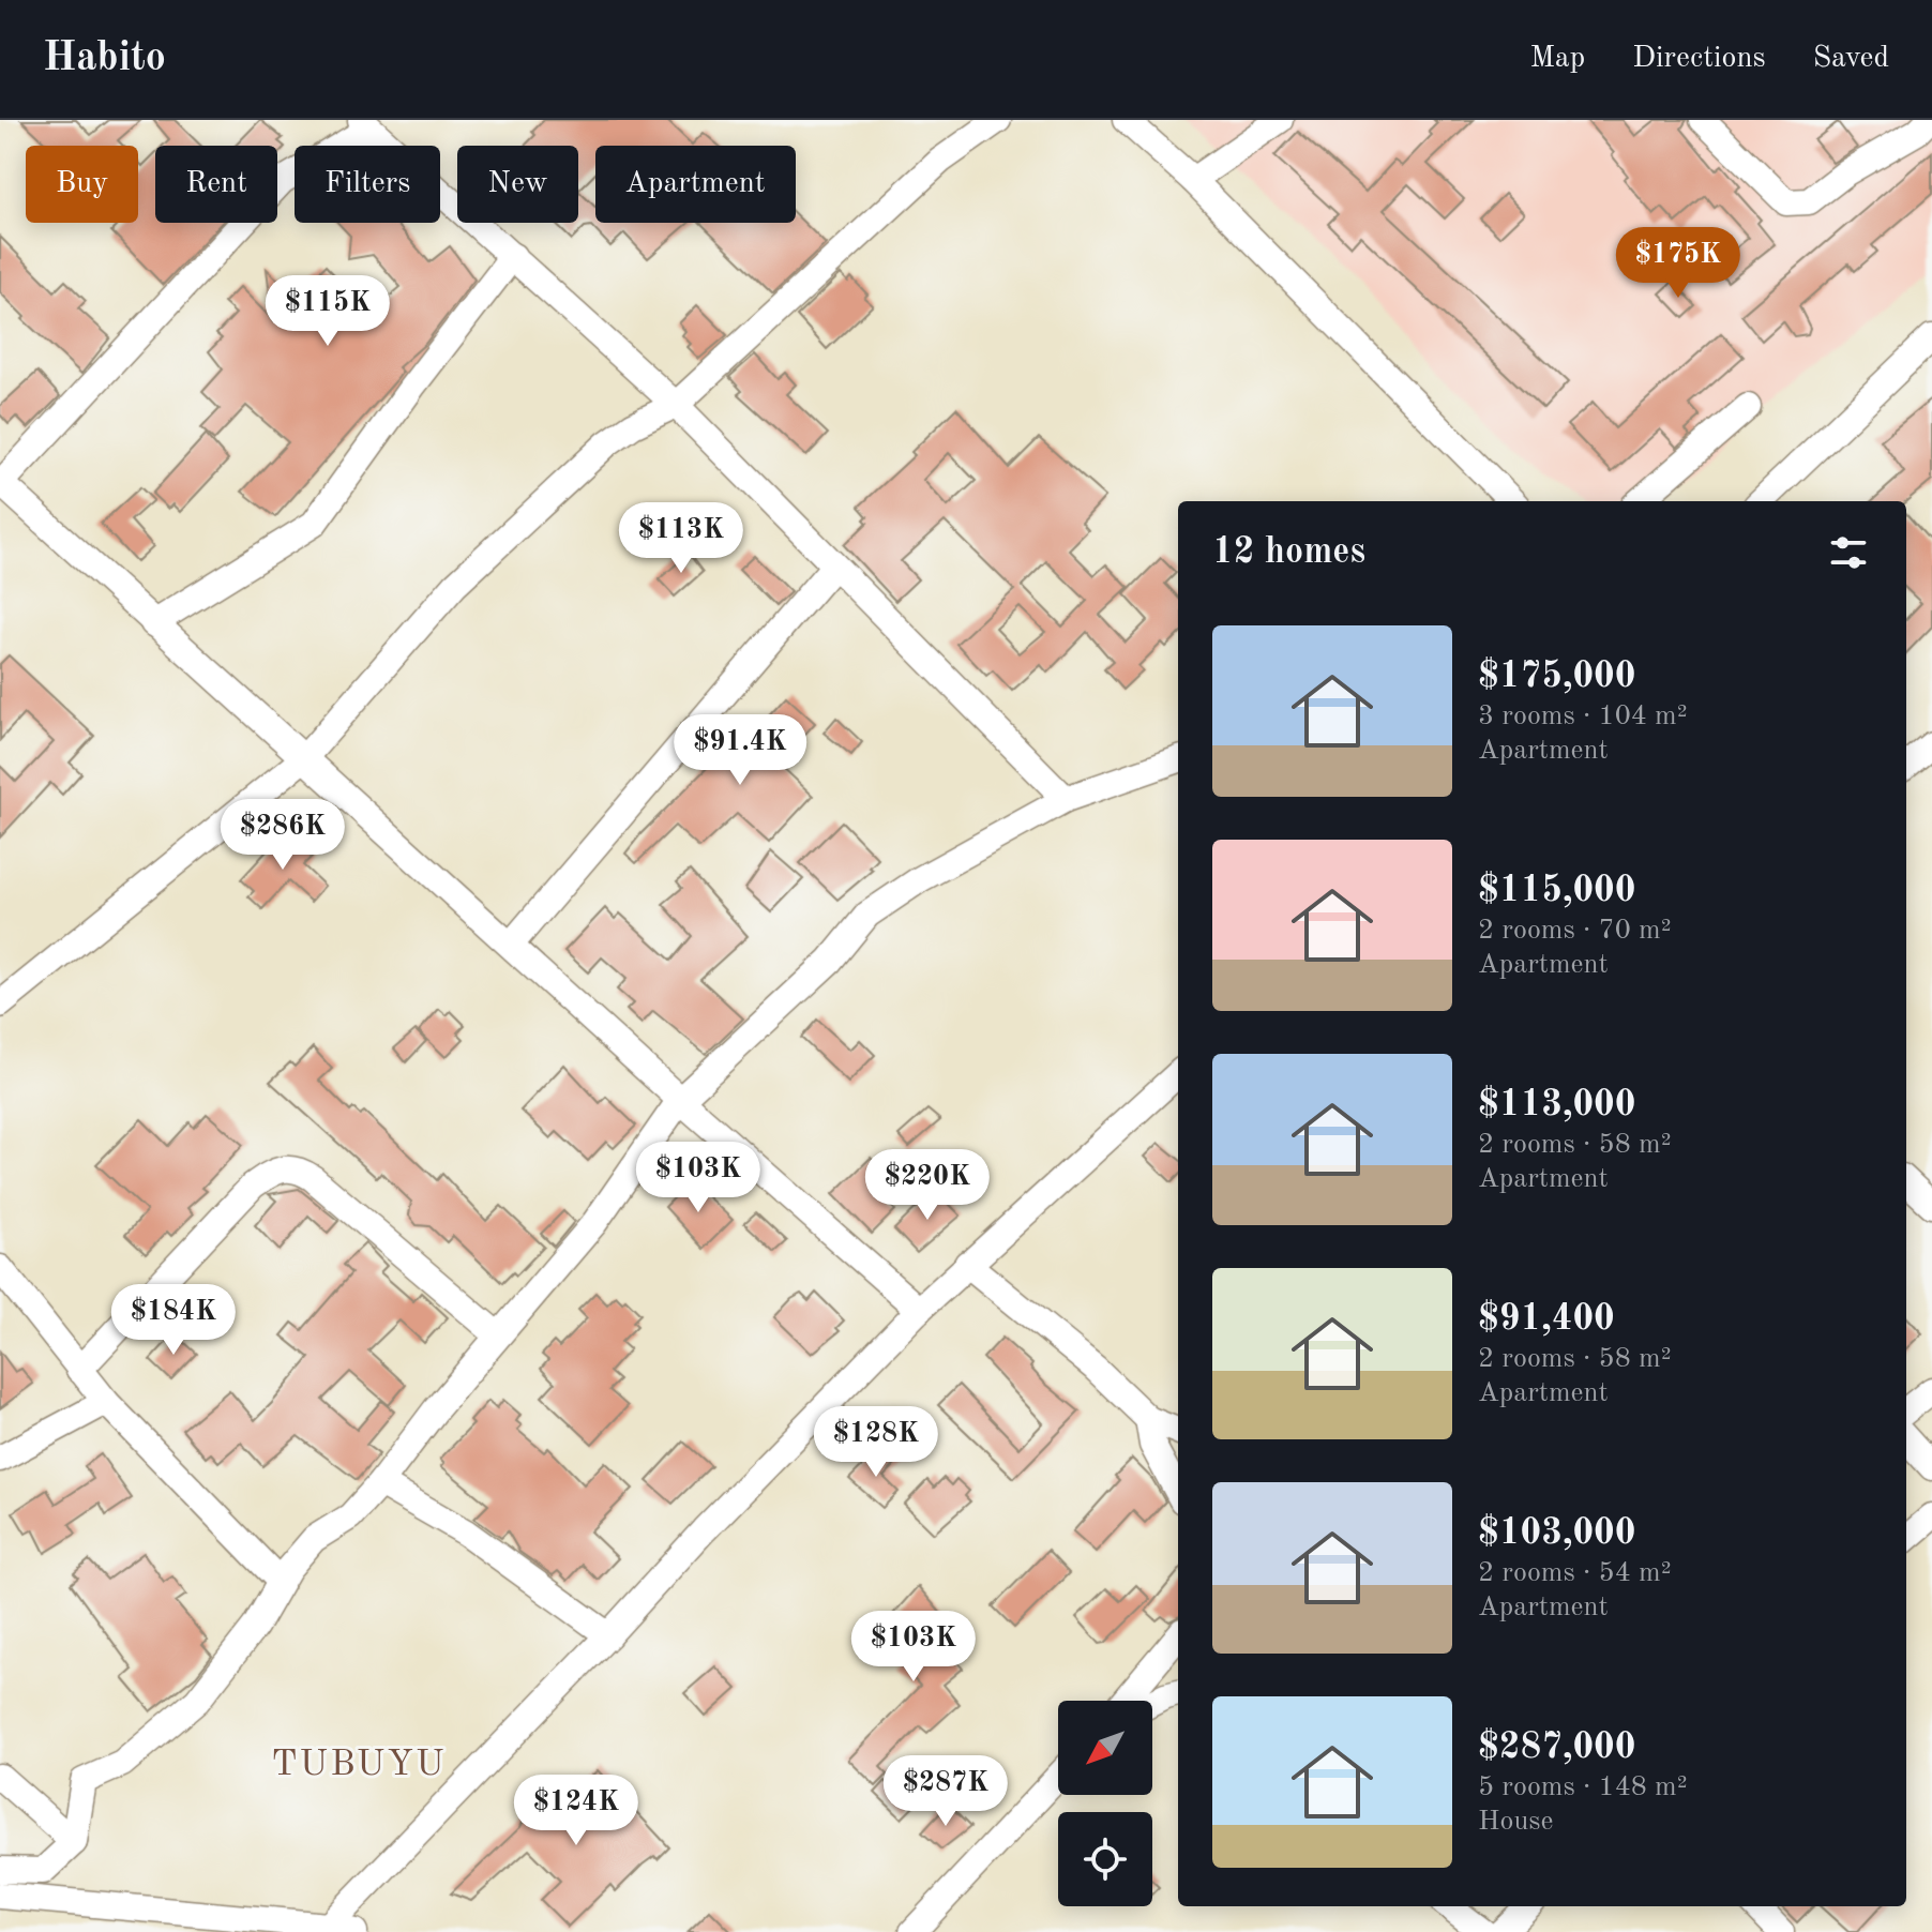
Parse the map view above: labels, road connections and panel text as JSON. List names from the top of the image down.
{
  "districts": ["TUBUYU"],
  "north": "bottom left",
  "page": {
    "header": "Habito",
    "nav": ["Map", "Directions", "Saved"],
    "chip": [
      "Buy",
      "Rent",
      "Filters",
      "New",
      "Apartment"
    ],
    "price": [
      "$175K",
      "$115K",
      "$113K",
      "$91.4K",
      "$286K",
      "$103K",
      "$220K",
      "$184K",
      "$128K",
      "$103K",
      "$287K",
      "$124K"
    ],
    "heading": "12 homes",
    "list": [
      {
        "name": "$175,000",
        "note": "3 rooms · 104 m² · Apartment"
      },
      {
        "name": "$115,000",
        "note": "2 rooms · 70 m² · Apartment"
      },
      {
        "name": "$113,000",
        "note": "2 rooms · 58 m² · Apartment"
      },
      {
        "name": "$91,400",
        "note": "2 rooms · 58 m² · Apartment"
      },
      {
        "name": "$103,000",
        "note": "2 rooms · 54 m² · Apartment"
      },
      {
        "name": "$287,000",
        "note": "5 rooms · 148 m² · House"
      }
    ]
  }
}
